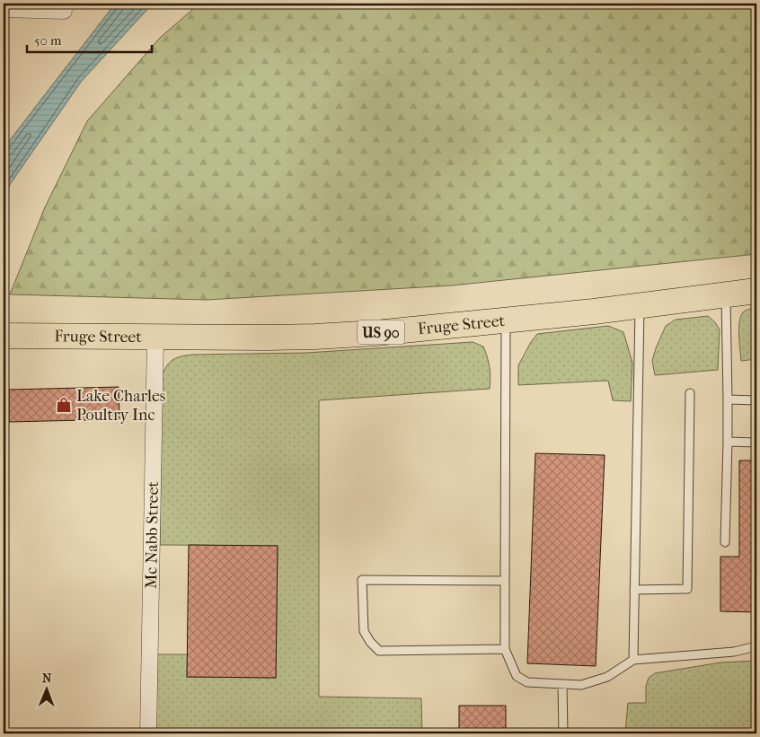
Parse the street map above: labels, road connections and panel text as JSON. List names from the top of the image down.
{
  "streets": {
    "main road": ["Fruge Street", "US 90"],
    "street": ["Mc Nabb Street"]
  },
  "crossings": [
    ["Fruge Street", "Mc Nabb Street"]
  ],
  "places": {
    "shop": ["Lake Charles Poultry Inc"]
  },
  "scale_bar": "50 m",
  "north": "top"
}
